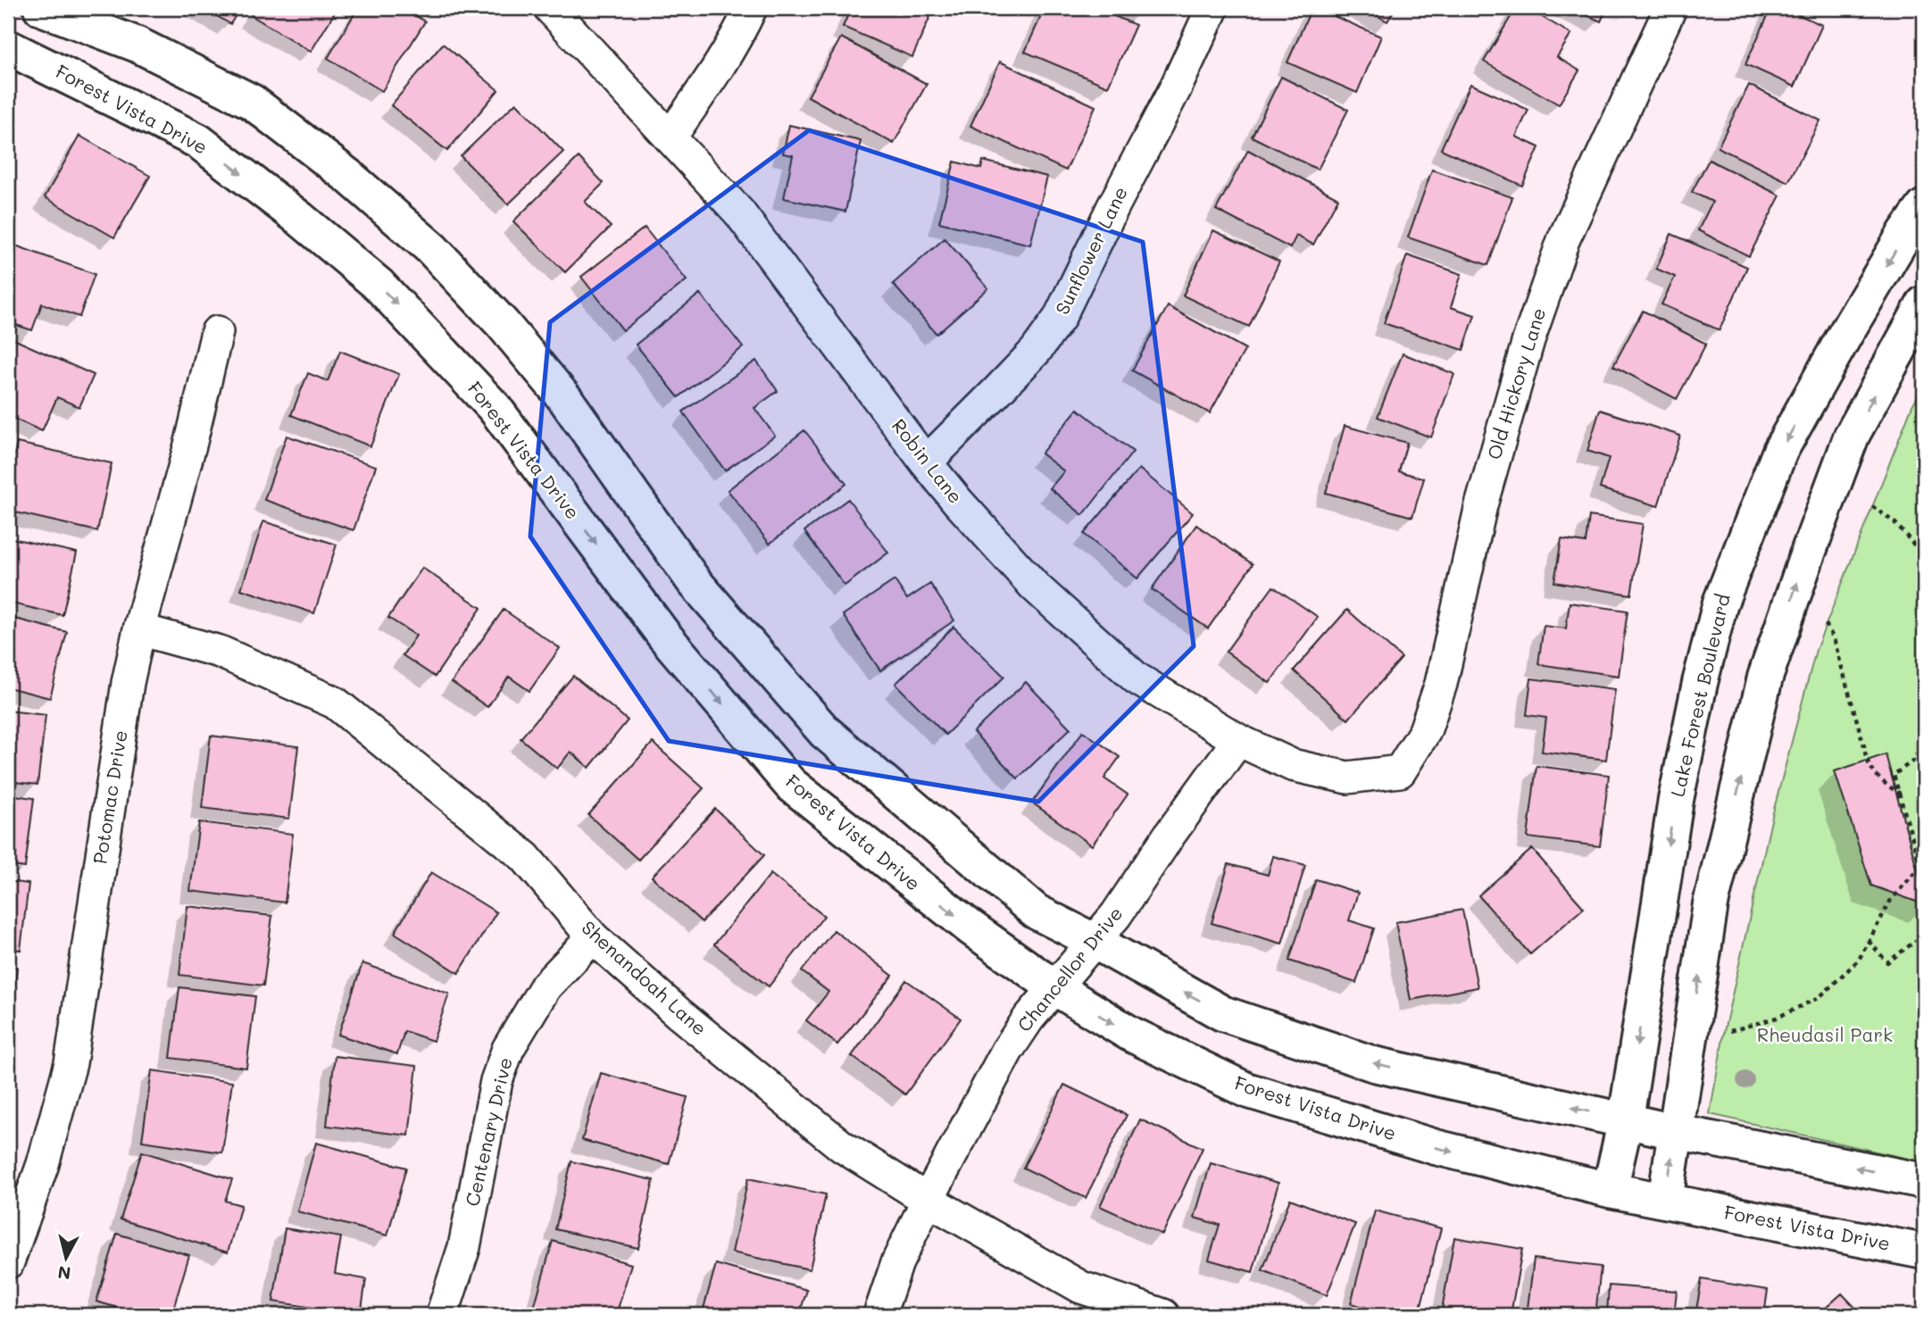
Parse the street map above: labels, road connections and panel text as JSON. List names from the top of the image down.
{
  "streets": {
    "main road": ["Forest Vista Drive", "Lake Forest Boulevard"],
    "street": [
      "Sunflower Lane",
      "Old Hickory Lane",
      "Robin Lane",
      "Potomac Drive",
      "Chancellor Drive",
      "Shenandoah Lane",
      "Centenary Drive"
    ]
  },
  "crossings": [
    ["Forest Vista Drive", "Lake Forest Boulevard"],
    ["Forest Vista Drive", "Chancellor Drive"],
    ["Sunflower Lane", "Robin Lane"],
    ["Old Hickory Lane", "Robin Lane"],
    ["Robin Lane", "Chancellor Drive"],
    ["Potomac Drive", "Shenandoah Lane"],
    ["Chancellor Drive", "Shenandoah Lane"],
    ["Shenandoah Lane", "Centenary Drive"]
  ],
  "parks": ["Rheudasil Park"],
  "north": "bottom"
}
